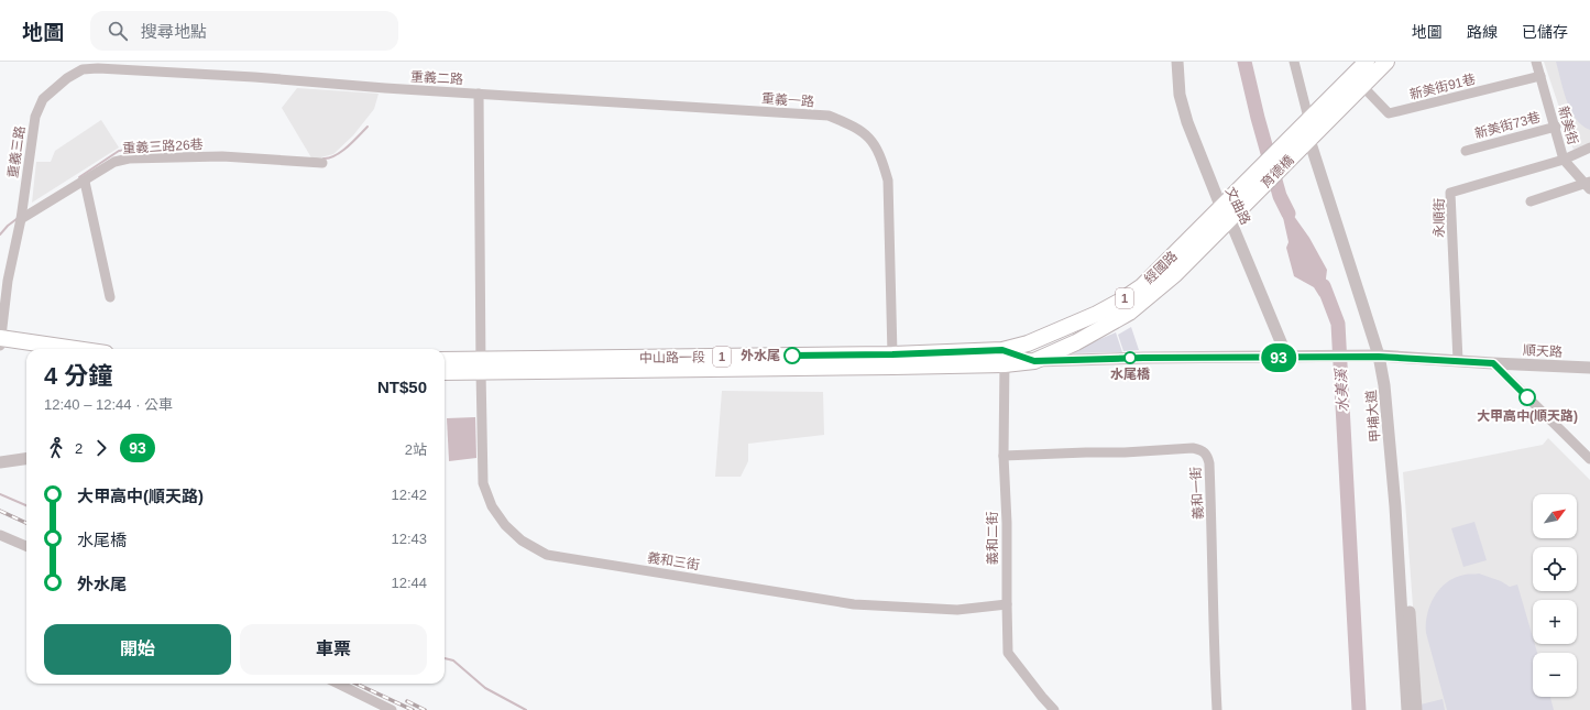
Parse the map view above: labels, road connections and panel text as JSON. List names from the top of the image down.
{
  "streets": {
    "main road": [
      "育德橋",
      "經國路",
      "1",
      "中山路一段"
    ],
    "street": [
      "重義二路",
      "新美街91巷",
      "重義一路",
      "新美街73巷",
      "新美街",
      "重義三路26巷",
      "重義三路",
      "文曲路",
      "永順街",
      "順天路",
      "甲埔大道",
      "義和一街",
      "義和二街",
      "義和三街"
    ]
  },
  "crossings": [
    ["重義二路", "重義一路"],
    ["重義二路", "重義三路"],
    ["重義二路", "中山路一段"],
    ["重義二路", "義和三街"],
    ["新美街91巷", "新美街"],
    ["新美街91巷", "1"],
    ["重義一路", "中山路一段"],
    ["新美街73巷", "新美街"],
    ["新美街", "永順街"],
    ["重義三路26巷", "重義三路"],
    ["育德橋", "經國路"],
    ["育德橋", "1"],
    ["育德橋", "甲埔大道"],
    ["文曲路", "經國路"],
    ["文曲路", "中山路一段"],
    ["經國路", "中山路一段"],
    ["經國路", "義和二街"],
    ["1", "甲埔大道"],
    ["中山路一段", "甲埔大道"],
    ["中山路一段", "義和二街"],
    ["中山路一段", "義和三街"],
    ["義和一街", "義和二街"],
    ["義和二街", "義和三街"]
  ],
  "water": ["水美溪"],
  "places": ["外水尾", "水尾橋", "大甲高中(順天路)"],
  "lines": ["bus line 93"],
  "north": "top right",
  "page": {
    "header": "地圖",
    "search": "搜尋地點",
    "nav": ["地圖", "路線", "已儲存"],
    "on_map": "93",
    "heading": ["4 分鐘", "12:40 – 12:44 · 公車", "NT$50"],
    "legs": ["2", "93", "2站"],
    "list": [
      {
        "name": "大甲高中(順天路)",
        "value": "12:42"
      },
      {
        "name": "水尾橋",
        "value": "12:43"
      },
      {
        "name": "外水尾",
        "value": "12:44"
      }
    ],
    "map_buttons": ["+", "−"],
    "buttons": ["開始", "車票"]
  }
}
